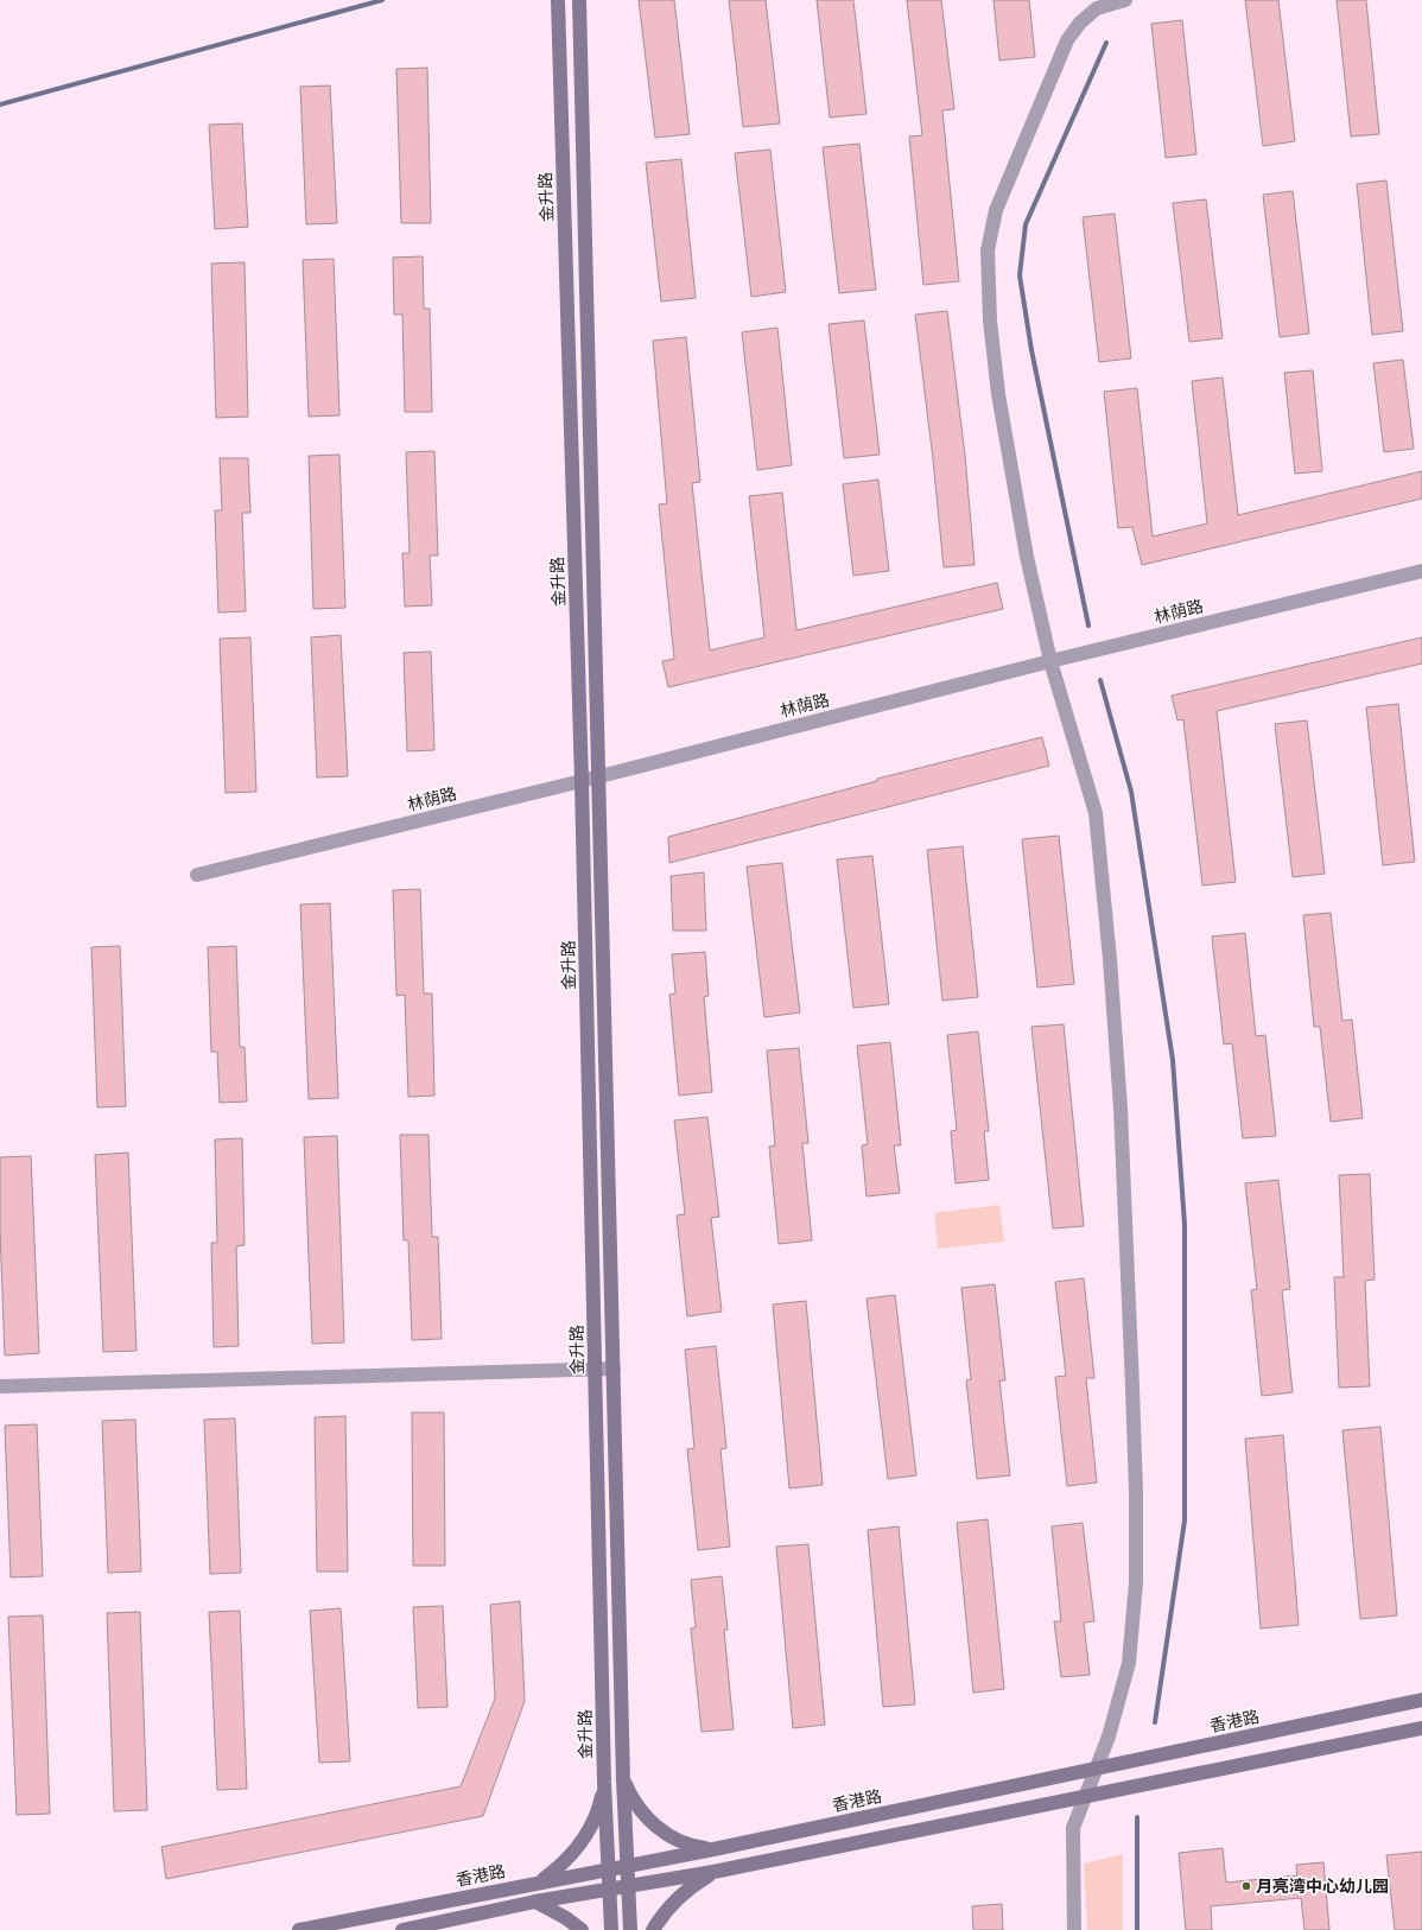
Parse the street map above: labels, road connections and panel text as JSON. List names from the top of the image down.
{
  "streets": {
    "main road": ["金升路", "香港路"],
    "street": ["林荫路"]
  },
  "crossings": [
    ["金升路", "林荫路"],
    ["金升路", "香港路"]
  ],
  "places": ["月亮湾中心幼儿园"]
}
